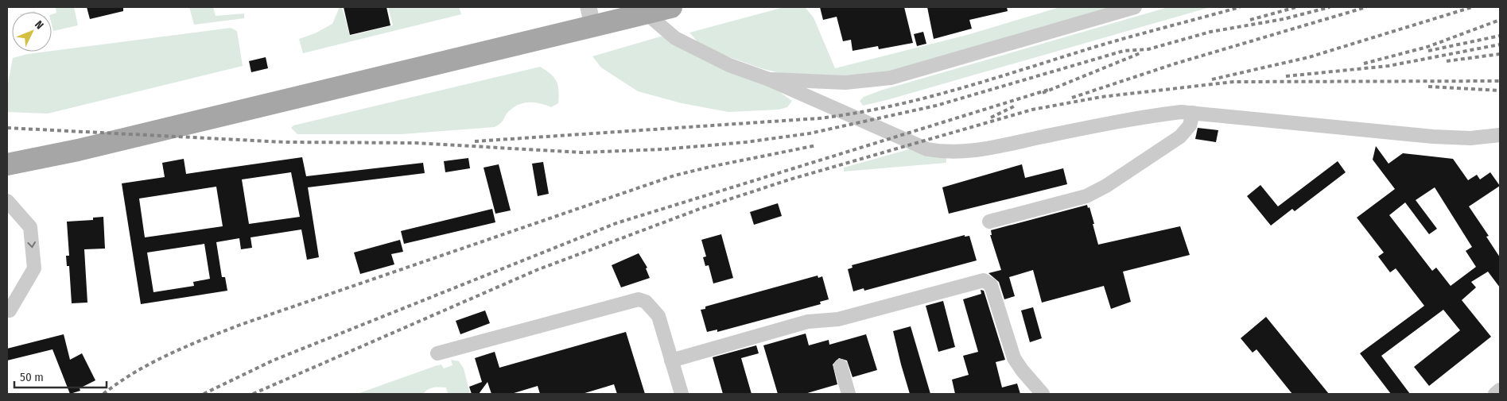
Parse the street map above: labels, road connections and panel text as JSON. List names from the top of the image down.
{
  "scale_bar": "50 m",
  "north": "top right"
}
